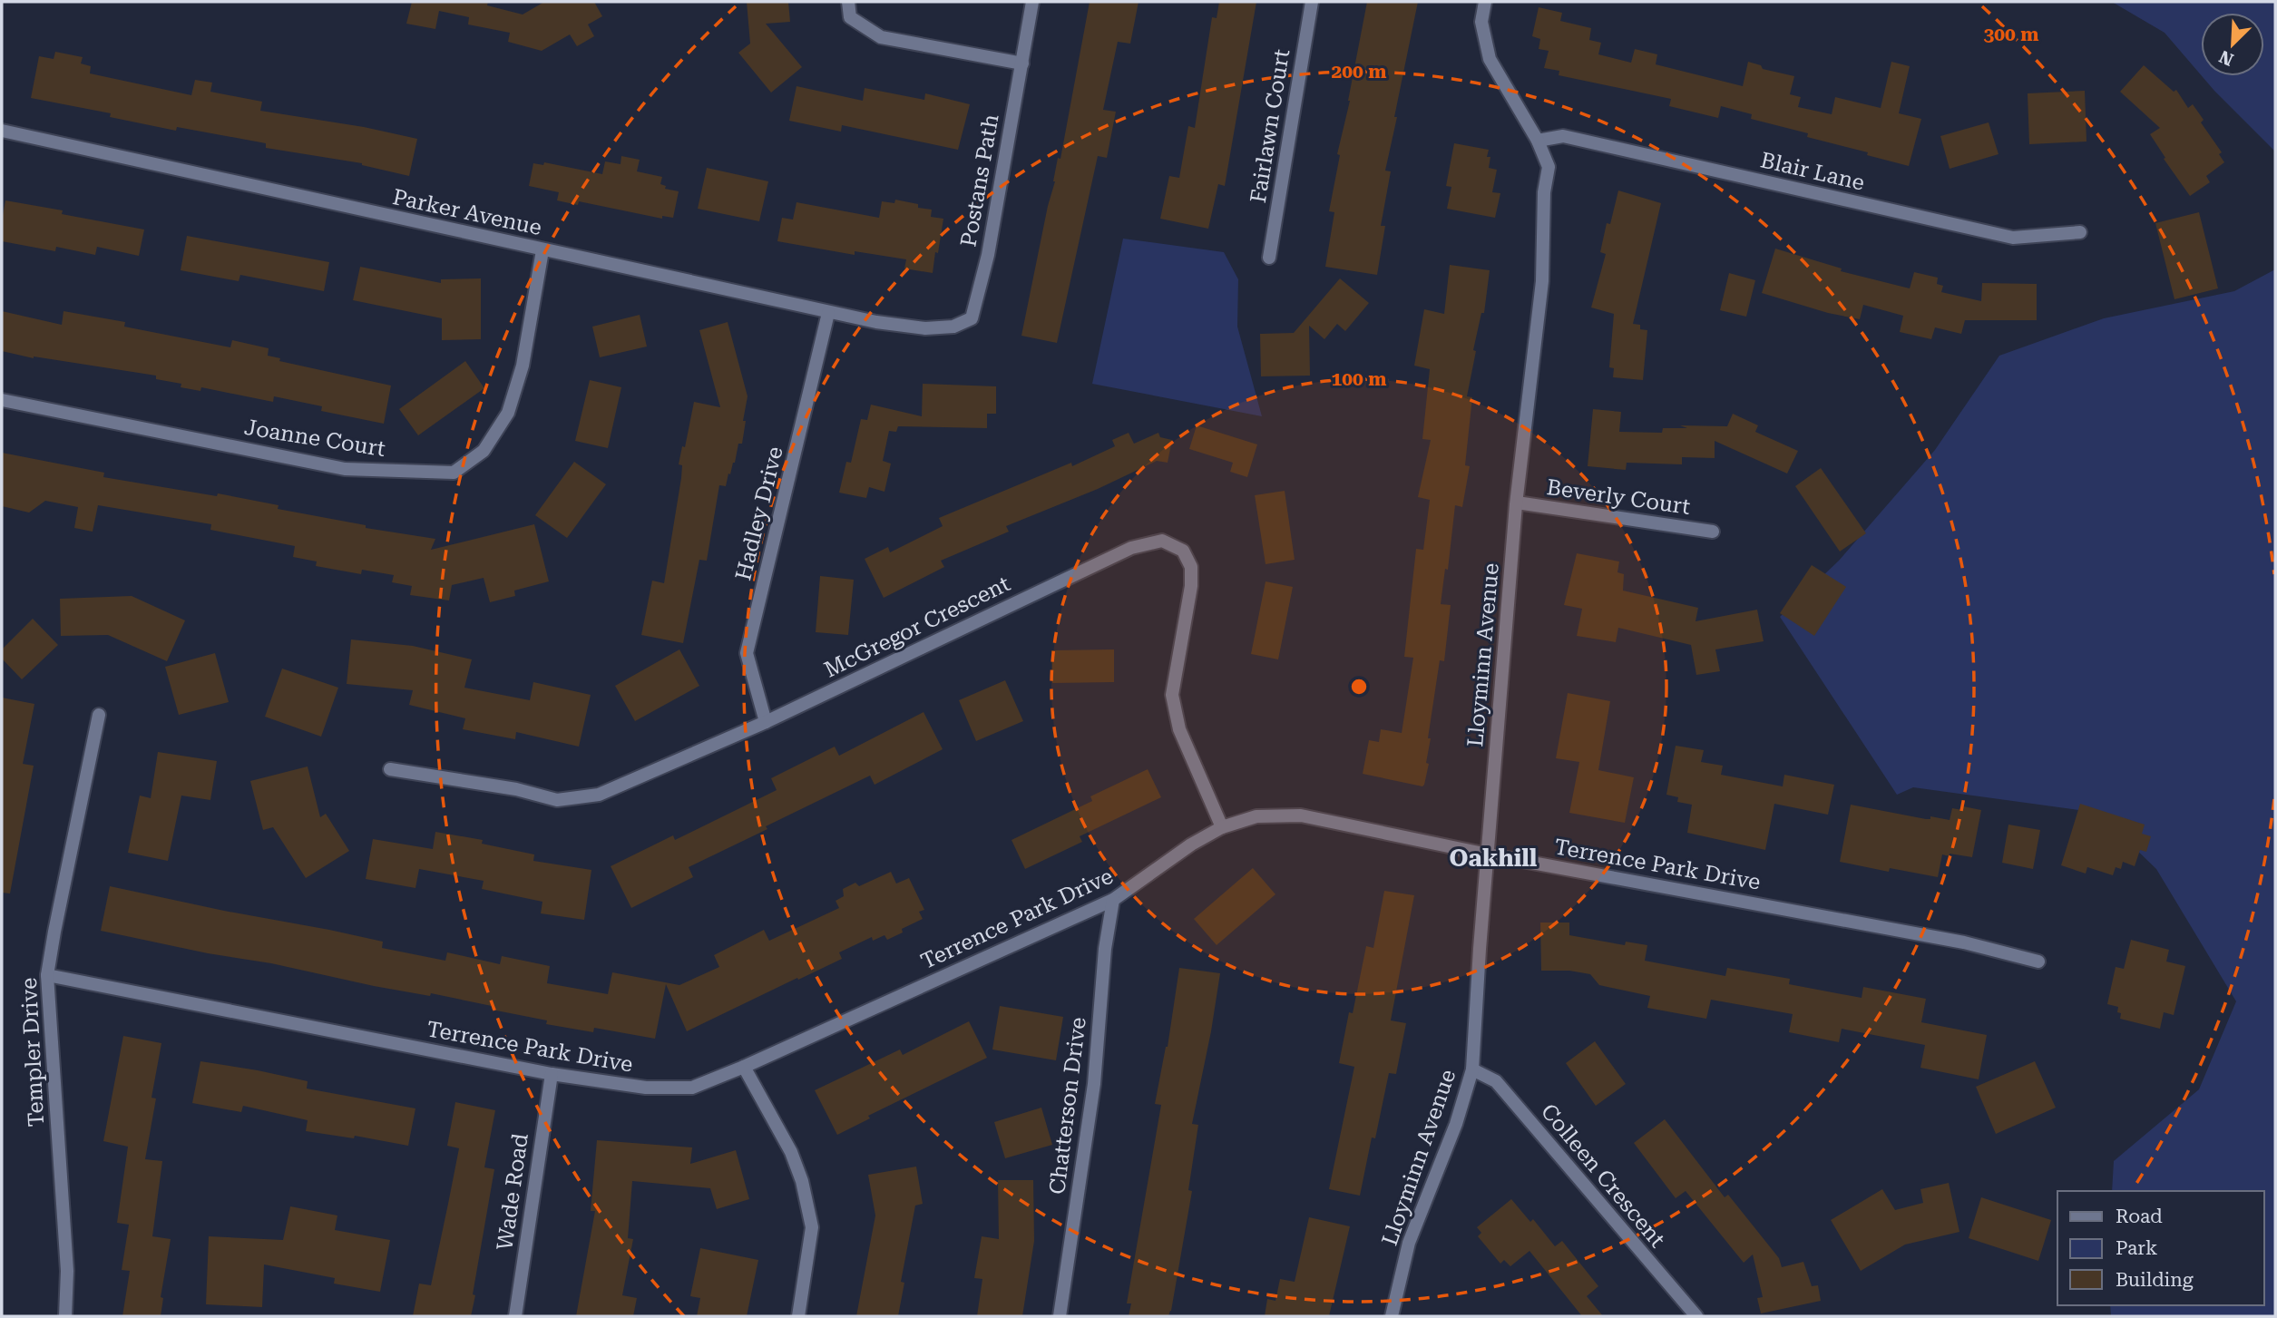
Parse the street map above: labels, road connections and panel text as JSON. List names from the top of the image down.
{
  "streets": {
    "street": [
      "Fairlawn Court",
      "Blair Lane",
      "Postans Path",
      "Parker Avenue",
      "Joanne Court",
      "Beverly Court",
      "Hadley Drive",
      "McGregor Crescent",
      "Lloyminn Avenue",
      "Terrence Park Drive",
      "Templer Drive",
      "Chatterson Drive",
      "Colleen Crescent",
      "Wade Road"
    ]
  },
  "crossings": [
    ["Blair Lane", "Lloyminn Avenue"],
    ["Postans Path", "Parker Avenue"],
    ["Parker Avenue", "Joanne Court"],
    ["Parker Avenue", "Hadley Drive"],
    ["Beverly Court", "Lloyminn Avenue"],
    ["Hadley Drive", "McGregor Crescent"],
    ["McGregor Crescent", "Terrence Park Drive"],
    ["Lloyminn Avenue", "Terrence Park Drive"],
    ["Lloyminn Avenue", "Colleen Crescent"],
    ["Terrence Park Drive", "Templer Drive"],
    ["Terrence Park Drive", "Chatterson Drive"],
    ["Terrence Park Drive", "Wade Road"]
  ],
  "districts": ["Oakhill"],
  "legend": ["Road", "Park", "Building"],
  "north": "bottom left",
  "rings": ["300 m", "200 m", "100 m"]
}
